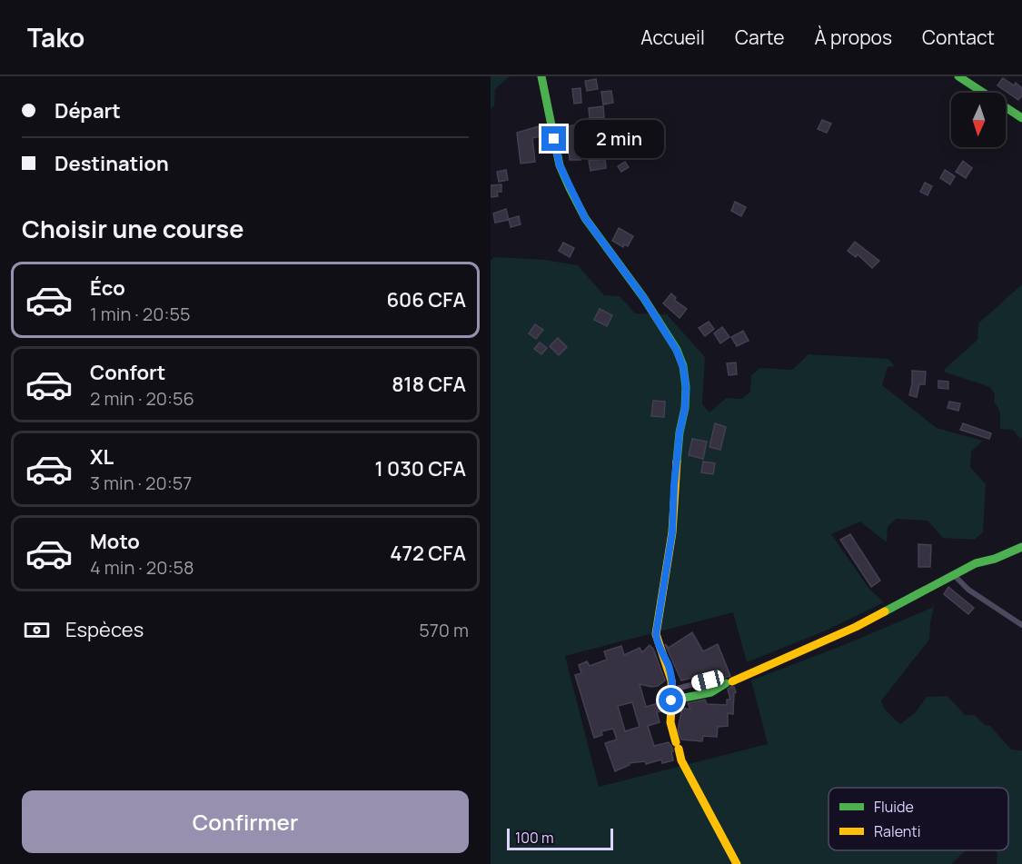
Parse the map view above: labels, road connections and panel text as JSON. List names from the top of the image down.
{
  "legend": ["Fluide", "Ralenti"],
  "scale_bar": "100 m",
  "north": "bottom",
  "page": {
    "header": "Tako",
    "nav": [
      "Accueil",
      "Carte",
      "À propos",
      "Contact"
    ],
    "banner": ["Départ", "Destination"],
    "bubble": "2 min",
    "heading": "Choisir une course",
    "list": [
      {
        "name": "Éco",
        "note": "1 min · 20:55",
        "value": "606 CFA"
      },
      {
        "name": "Confort",
        "note": "2 min · 20:56",
        "value": "818 CFA"
      },
      {
        "name": "XL",
        "note": "3 min · 20:57",
        "value": "1 030 CFA"
      },
      {
        "name": "Moto",
        "note": "4 min · 20:58",
        "value": "472 CFA"
      }
    ],
    "pay": ["Espèces", "570 m"],
    "buttons": "Confirmer",
    "scale": "100 m"
  }
}
